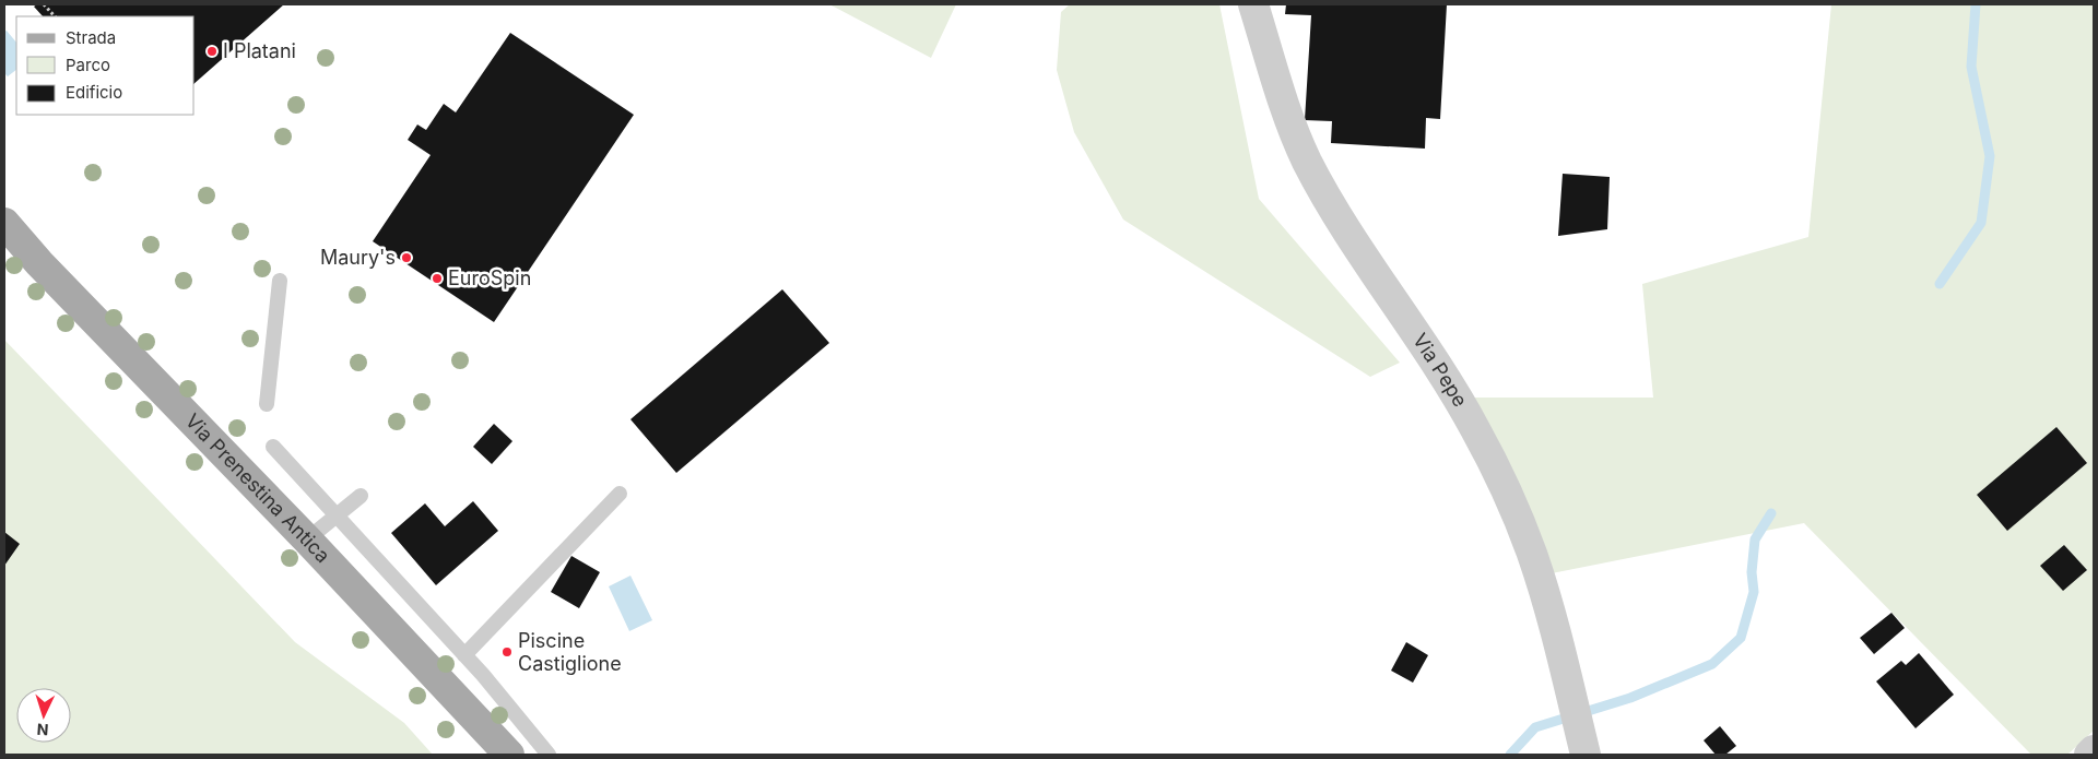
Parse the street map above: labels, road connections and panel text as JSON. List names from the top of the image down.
{
  "streets": {
    "main road": ["Via Prenestina Antica"],
    "street": ["Via Pepe"]
  },
  "places": [
    "I Platani",
    "Maury's",
    "EuroSpin",
    "Piscine Castiglione"
  ],
  "legend": ["Strada", "Parco", "Edificio"],
  "north": "bottom"
}
